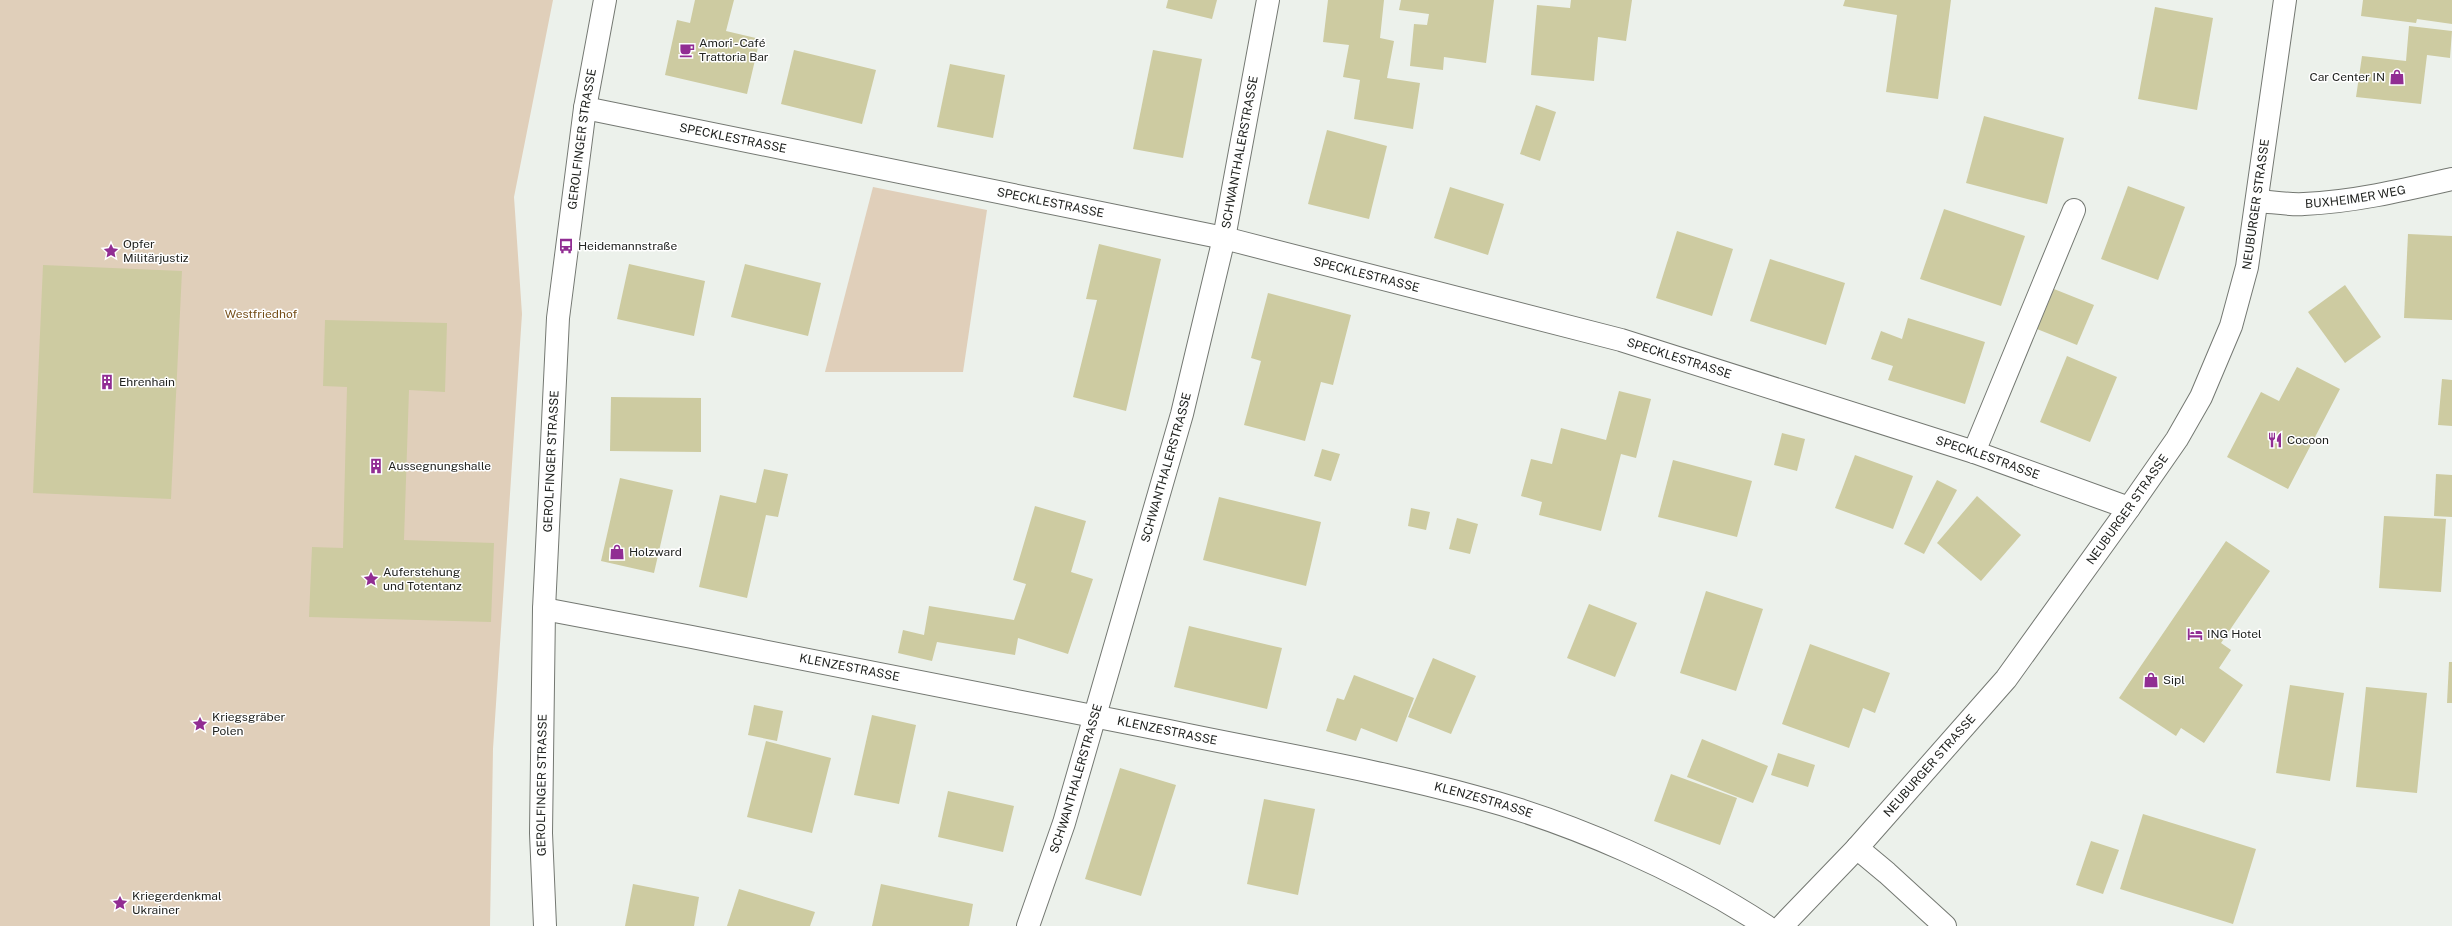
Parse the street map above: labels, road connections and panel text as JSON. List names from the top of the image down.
{
  "streets": {
    "street": [
      "SPECKLESTRASSE",
      "GEROLFINGER STRASSE",
      "SCHWANTHALERSTRASSE",
      "BUXHEIMER WEG",
      "NEUBURGER STRASSE",
      "KLENZESTRASSE"
    ]
  },
  "crossings": [
    ["SPECKLESTRASSE", "GEROLFINGER STRASSE"],
    ["SPECKLESTRASSE", "SCHWANTHALERSTRASSE"],
    ["SPECKLESTRASSE", "NEUBURGER STRASSE"],
    ["GEROLFINGER STRASSE", "KLENZESTRASSE"],
    ["SCHWANTHALERSTRASSE", "KLENZESTRASSE"],
    ["BUXHEIMER WEG", "NEUBURGER STRASSE"]
  ],
  "parks": ["Westfriedhof"],
  "places": {
    "cafe": ["Amori - Café Trattoria Bar"],
    "shop": ["Car Center IN", "Holzward", "Sipl"],
    "bus stop": ["Heidemannstraße"],
    "place": [
      "Opfer Militärjustiz",
      "Auferstehung und Totentanz",
      "Kriegsgräber Polen",
      "Kriegerdenkmal Ukrainer"
    ],
    "building": ["Ehrenhain", "Aussegnungshalle"],
    "restaurant": ["Cocoon"],
    "hotel": ["ING Hotel"]
  }
}
